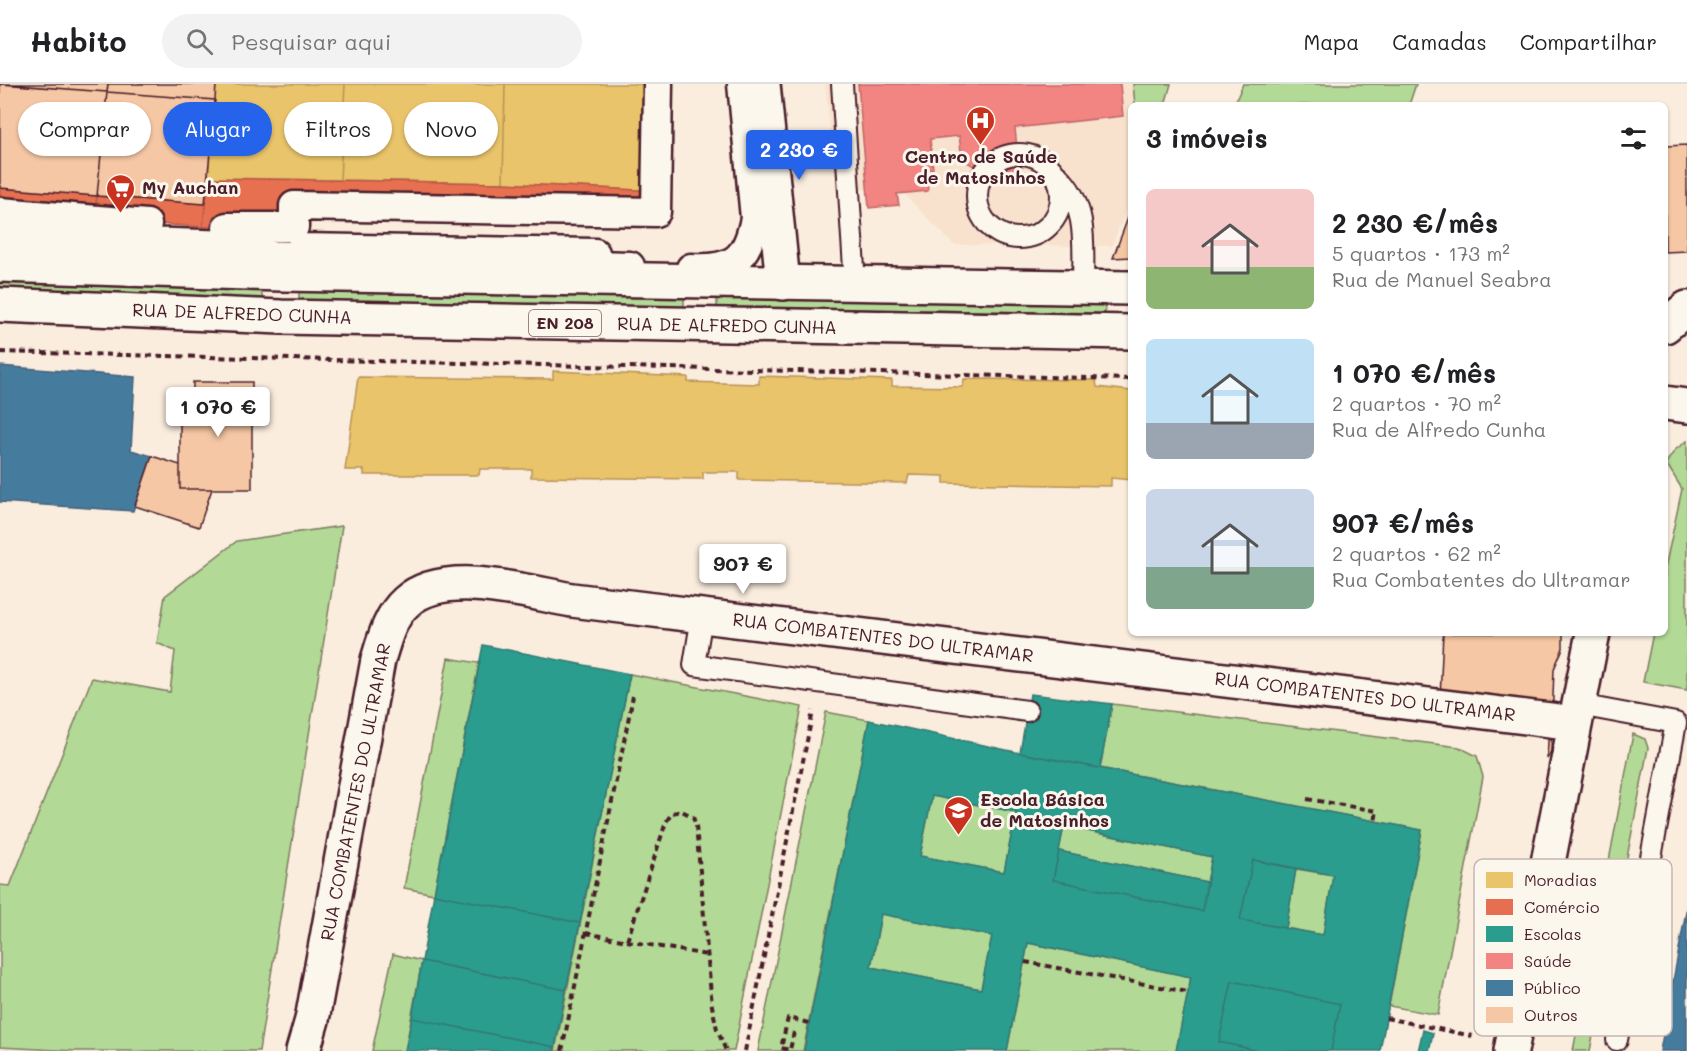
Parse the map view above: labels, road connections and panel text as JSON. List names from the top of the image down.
{
  "streets": {
    "main road": ["RUA DE ALFREDO CUNHA", "EN 208", "RUA COMBATENTES DO ULTRAMAR"]
  },
  "places": {
    "hospital": ["Centro de Saúde de Matosinhos"],
    "supermarket": ["My Auchan"],
    "school or university": ["Escola Básica de Matosinhos"]
  },
  "legend": [
    "Moradias",
    "Comércio",
    "Escolas",
    "Saúde",
    "Público",
    "Outros"
  ],
  "page": {
    "header": "Habito",
    "search": "Pesquisar aqui",
    "nav": ["Mapa", "Camadas", "Compartilhar"],
    "chip": [
      "Comprar",
      "Alugar",
      "Filtros",
      "Novo"
    ],
    "heading": "3 imóveis",
    "price": ["2 230 €", "1 070 €", "907 €"],
    "list": [
      {
        "name": "2 230 €/mês",
        "note": "5 quartos · 173 m² · Rua de Manuel Seabra"
      },
      {
        "name": "1 070 €/mês",
        "note": "2 quartos · 70 m² · Rua de Alfredo Cunha"
      },
      {
        "name": "907 €/mês",
        "note": "2 quartos · 62 m² · Rua Combatentes do Ultramar"
      }
    ]
  }
}
